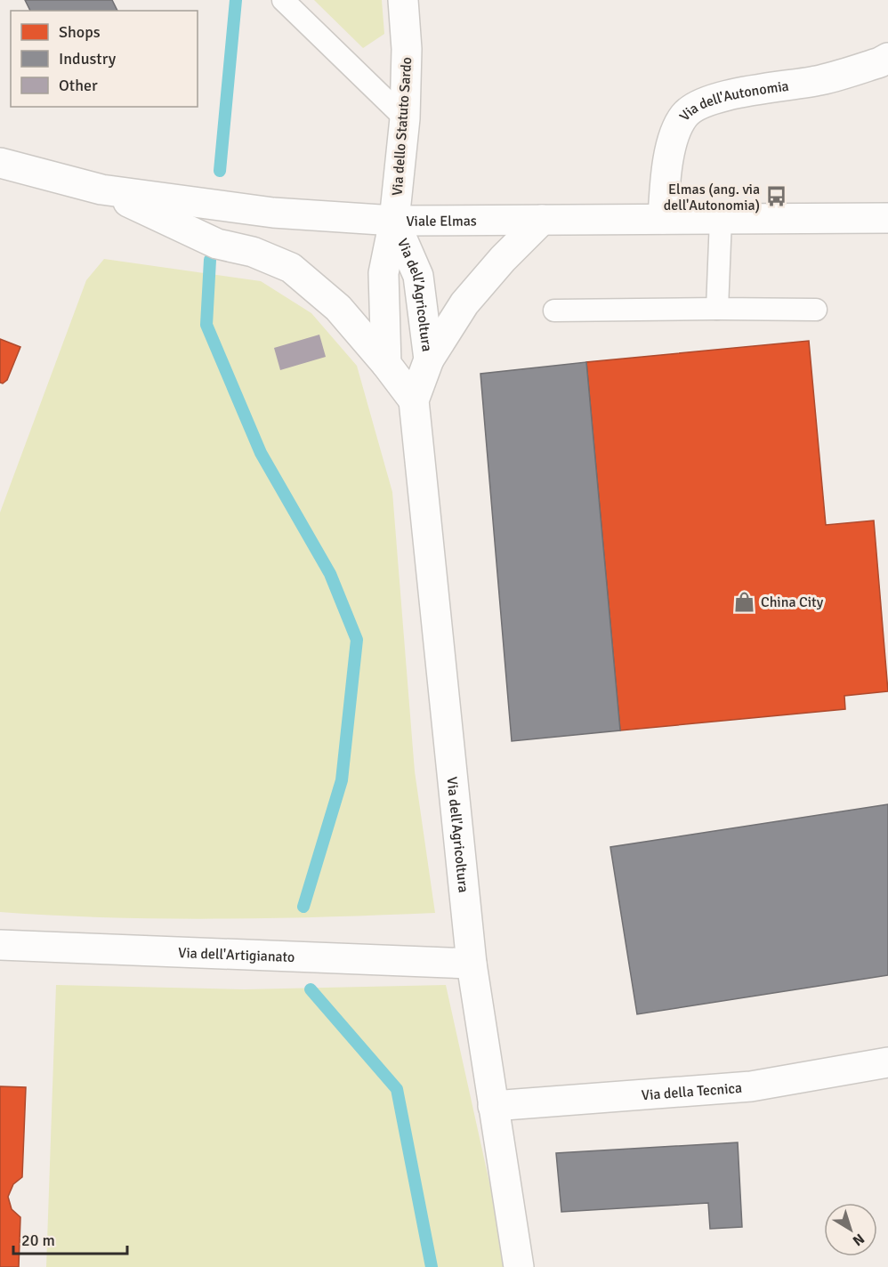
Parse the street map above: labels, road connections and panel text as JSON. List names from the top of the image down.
{
  "streets": {
    "street": [
      "Via dell'Autonomia",
      "Via dello Statuto Sardo",
      "Viale Elmas",
      "Via dell'Agricoltura",
      "Via dell'Artigianato",
      "Via della Tecnica"
    ]
  },
  "crossings": [
    ["Via dell'Autonomia", "Viale Elmas"],
    ["Via dello Statuto Sardo", "Viale Elmas"],
    ["Via dello Statuto Sardo", "Via dell'Agricoltura"],
    ["Viale Elmas", "Via dell'Agricoltura"],
    ["Via dell'Agricoltura", "Via dell'Artigianato"],
    ["Via dell'Agricoltura", "Via della Tecnica"]
  ],
  "places": {
    "bus stop": ["Elmas (ang. via dell'Autonomia)"],
    "shop": ["China City"]
  },
  "legend": ["Shops", "Industry", "Other"],
  "scale_bar": "20 m",
  "north": "bottom right"
}
